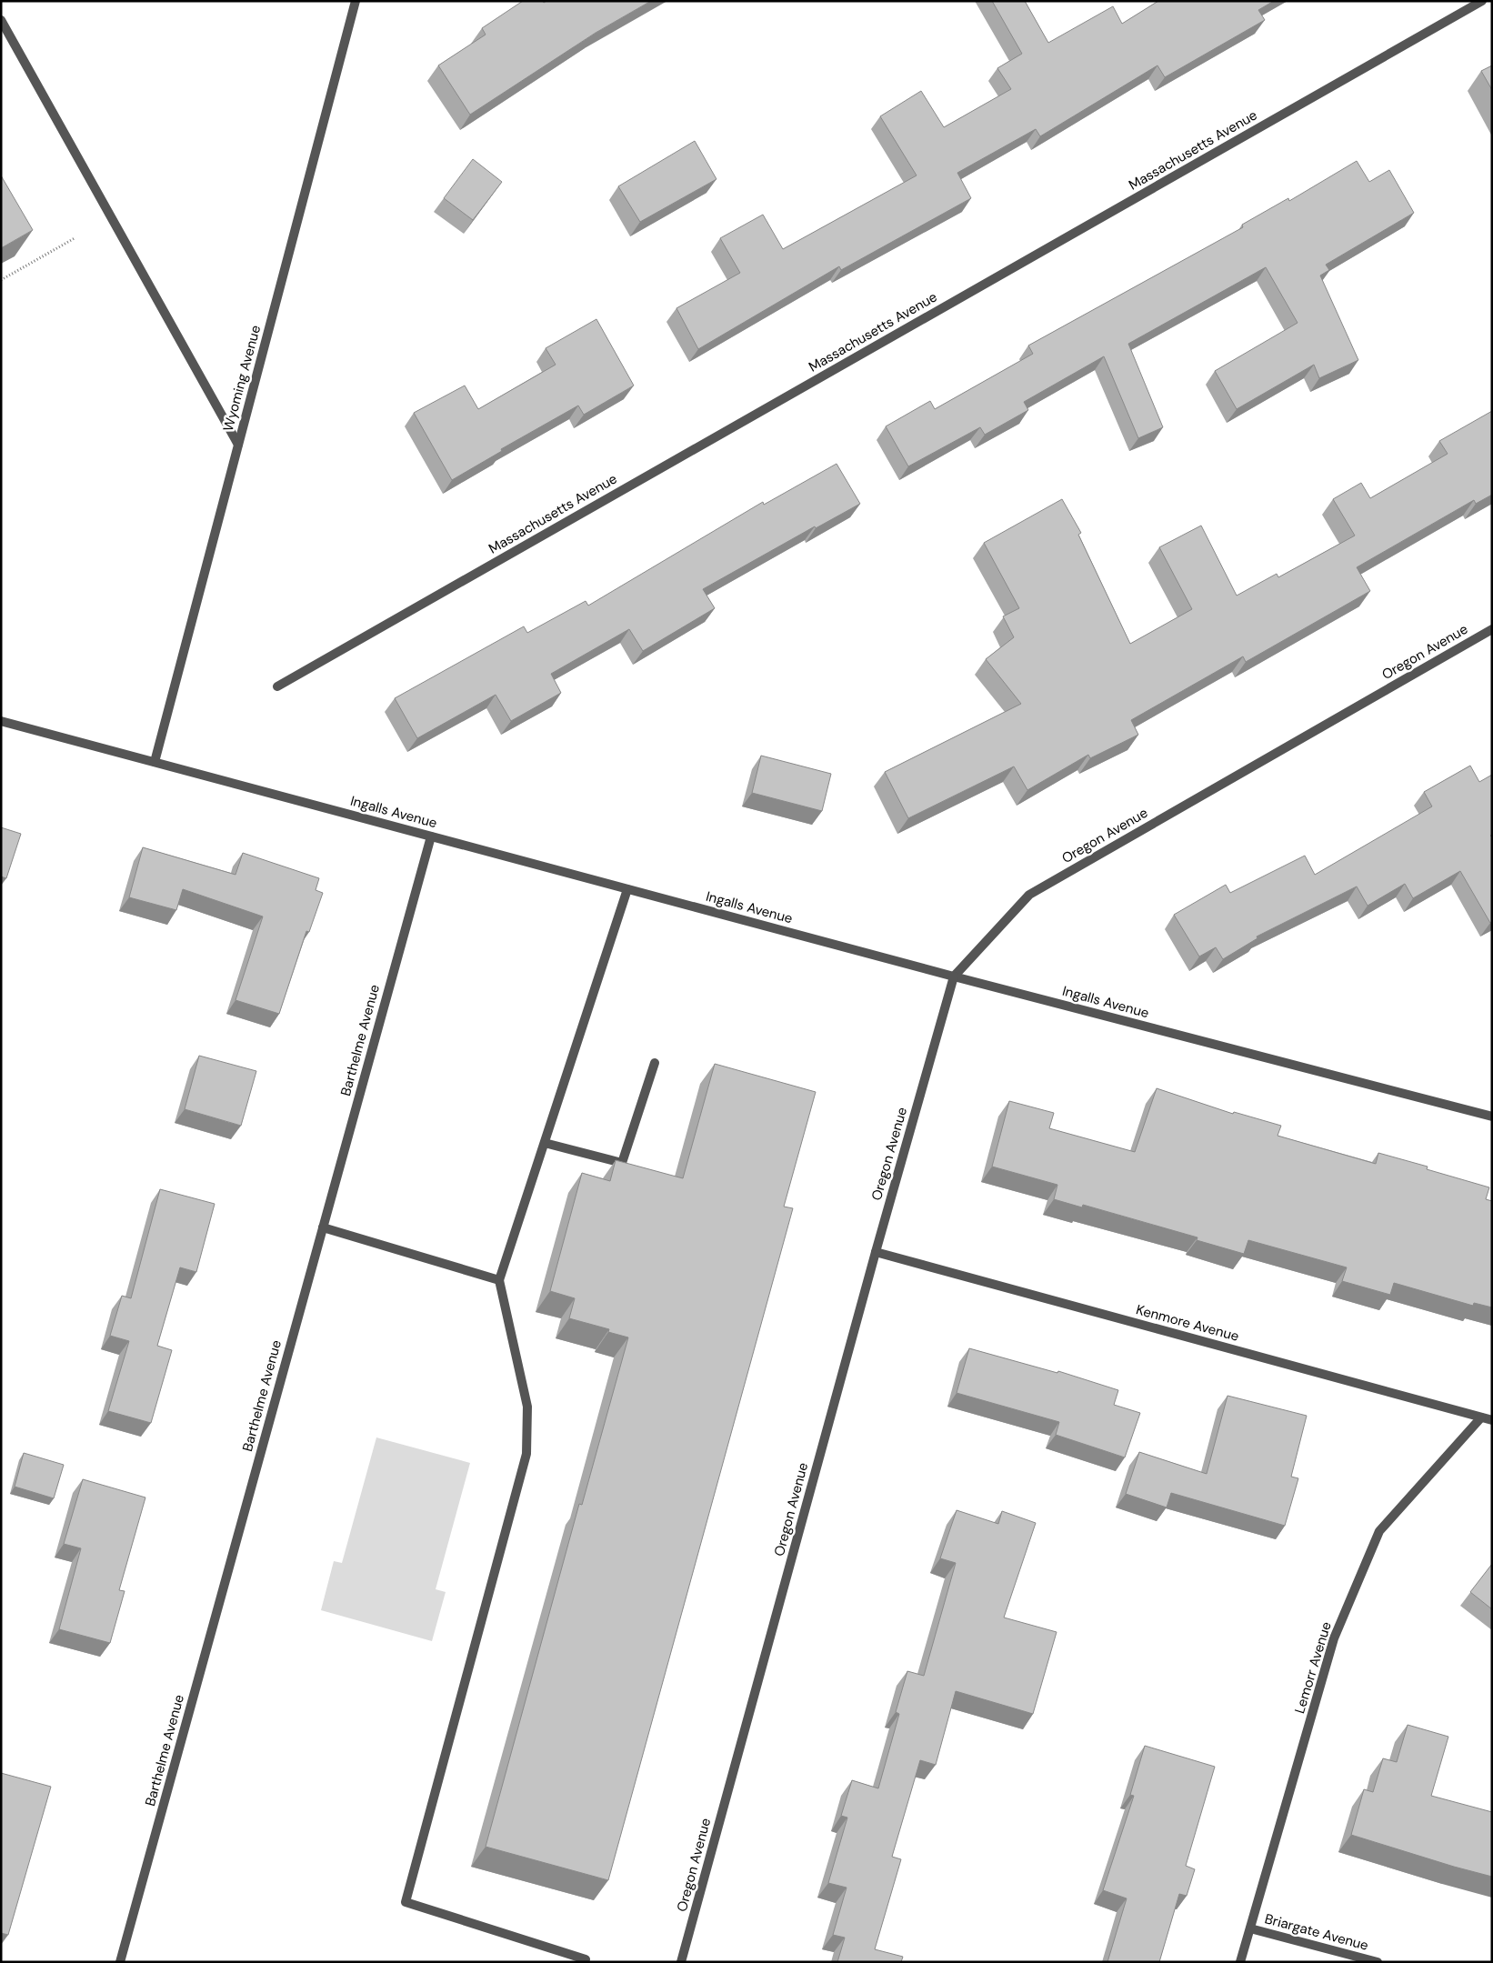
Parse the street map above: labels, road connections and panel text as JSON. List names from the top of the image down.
{
  "streets": {
    "street": [
      "Massachusetts Avenue",
      "Wyoming Avenue",
      "Oregon Avenue",
      "Ingalls Avenue",
      "Barthelme Avenue",
      "Kenmore Avenue",
      "Lemorr Avenue",
      "Briargate Avenue"
    ]
  },
  "crossings": [
    ["Wyoming Avenue", "Ingalls Avenue"],
    ["Oregon Avenue", "Ingalls Avenue"],
    ["Oregon Avenue", "Kenmore Avenue"],
    ["Ingalls Avenue", "Barthelme Avenue"],
    ["Kenmore Avenue", "Lemorr Avenue"],
    ["Lemorr Avenue", "Briargate Avenue"]
  ]
}
